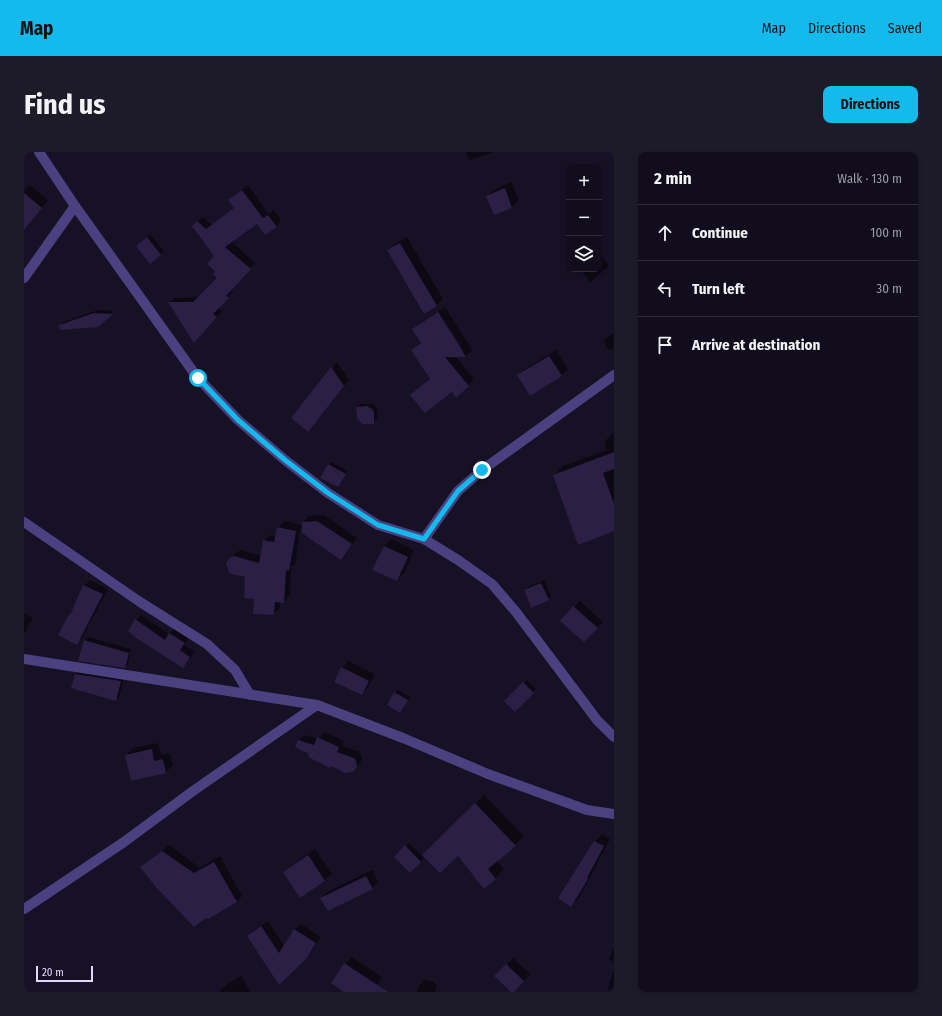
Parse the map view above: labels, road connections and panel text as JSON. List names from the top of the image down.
{
  "scale_bar": "20 m",
  "page": {
    "header": "Map",
    "nav": ["Map", "Directions", "Saved"],
    "buttons": "Directions",
    "title": "Find us",
    "heading": ["2 min", "Walk · 130 m"],
    "map_buttons": ["+", "−"],
    "list": [
      ["Continue", "100 m"],
      ["Turn left", "30 m"],
      "Arrive at destination"
    ],
    "scale": "20 m"
  }
}
